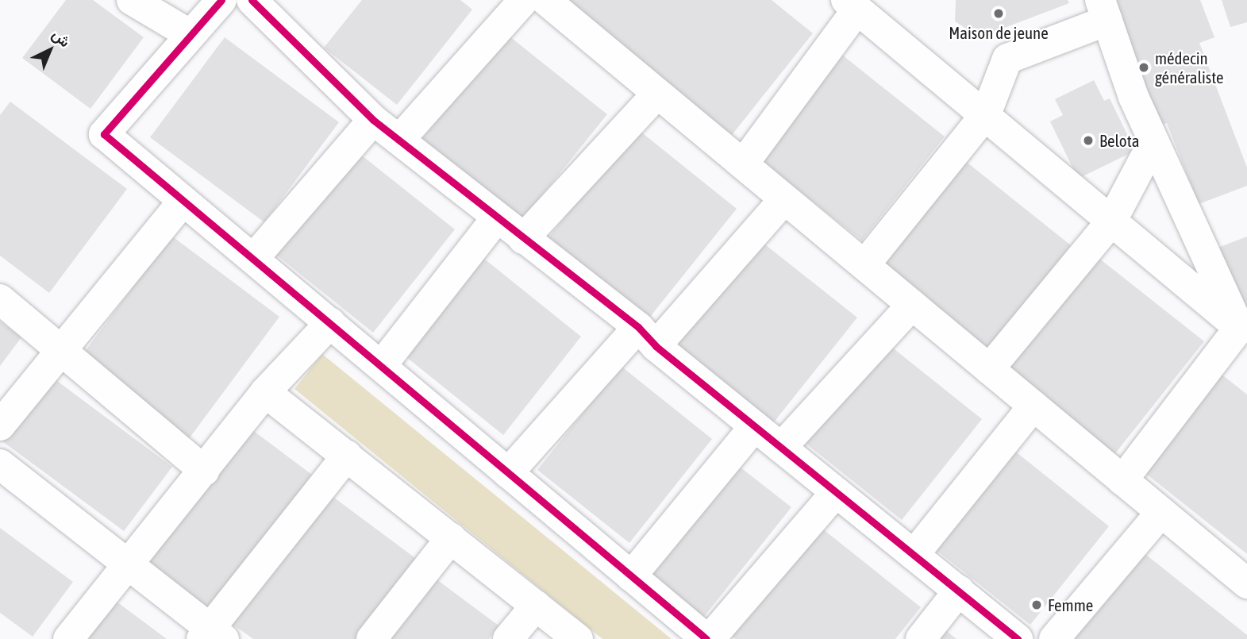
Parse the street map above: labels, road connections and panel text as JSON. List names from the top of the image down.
{
  "places": [
    "Maison de jeune",
    "médecin généraliste",
    "Belota",
    "Femme"
  ],
  "north": "top right"
}
